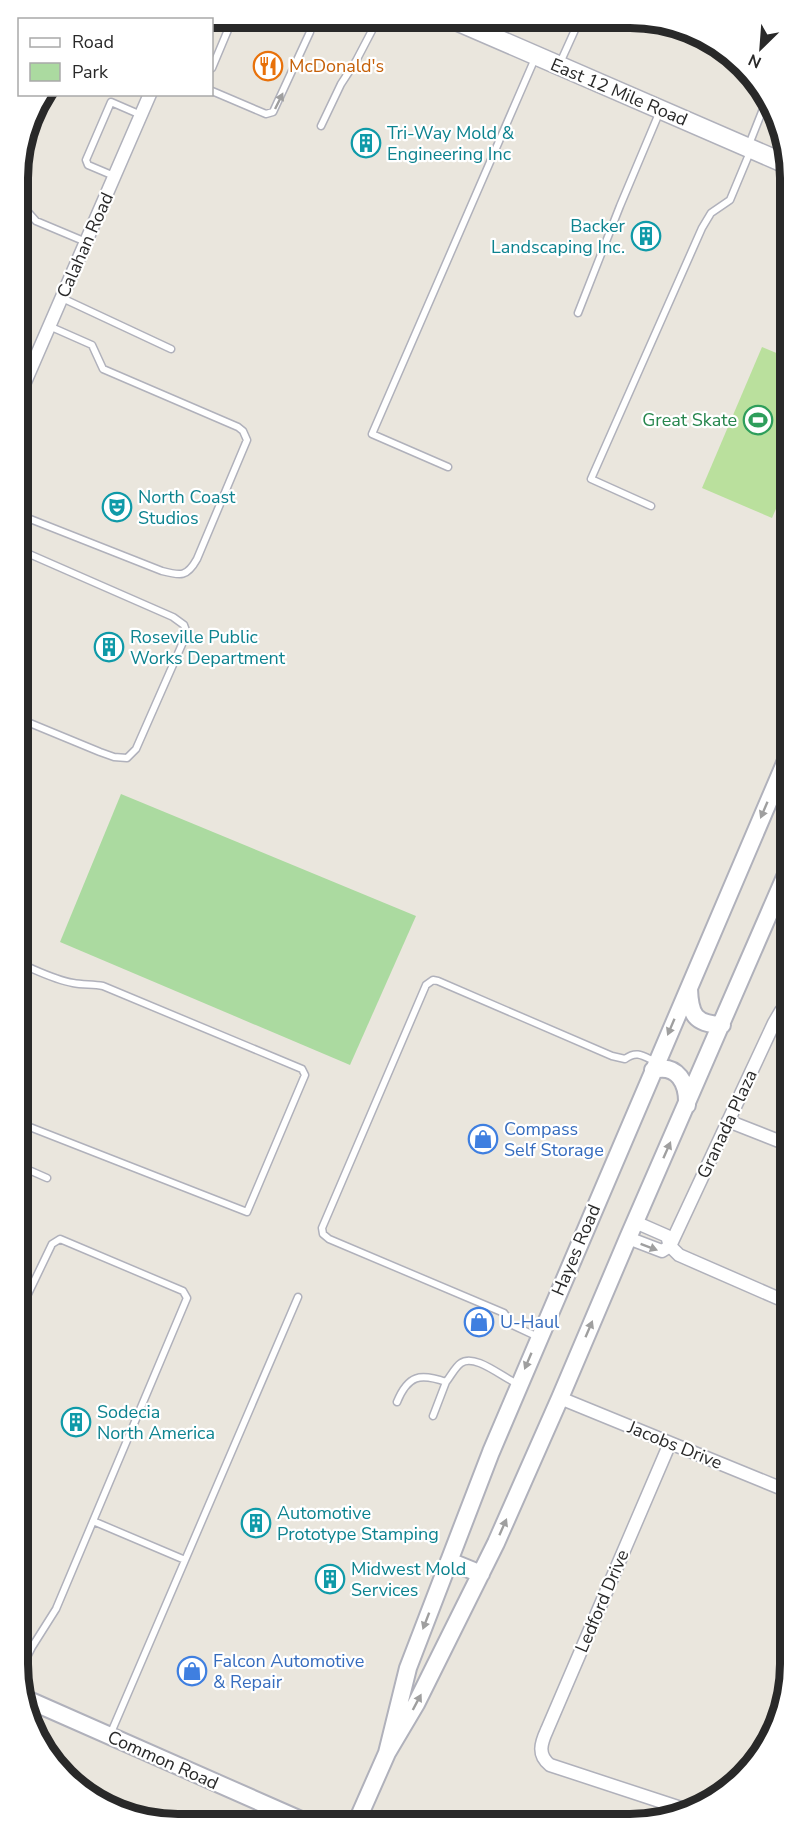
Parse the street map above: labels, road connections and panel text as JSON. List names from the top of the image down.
{
  "streets": {
    "main road": ["East 12 Mile Road"],
    "street": [
      "Calahan Road",
      "Granada Plaza",
      "Hayes Road",
      "Jacobs Drive",
      "Ledford Drive",
      "Common Road"
    ]
  },
  "crossings": [
    ["Hayes Road", "Jacobs Drive"],
    ["Jacobs Drive", "Ledford Drive"]
  ],
  "places": {
    "restaurant": ["McDonald's"],
    "building": [
      "Tri-Way Mold & Engineering Inc",
      "Backer Landscaping Inc.",
      "Roseville Public Works Department",
      "Sodecia North America",
      "Automotive Prototype Stamping",
      "Midwest Mold Services"
    ],
    "sports": ["Great Skate"],
    "theatre": ["North Coast Studios"],
    "shop": ["Compass Self Storage", "U-Haul", "Falcon Automotive & Repair"]
  },
  "legend": ["Road", "Park"],
  "north": "bottom left"
}
